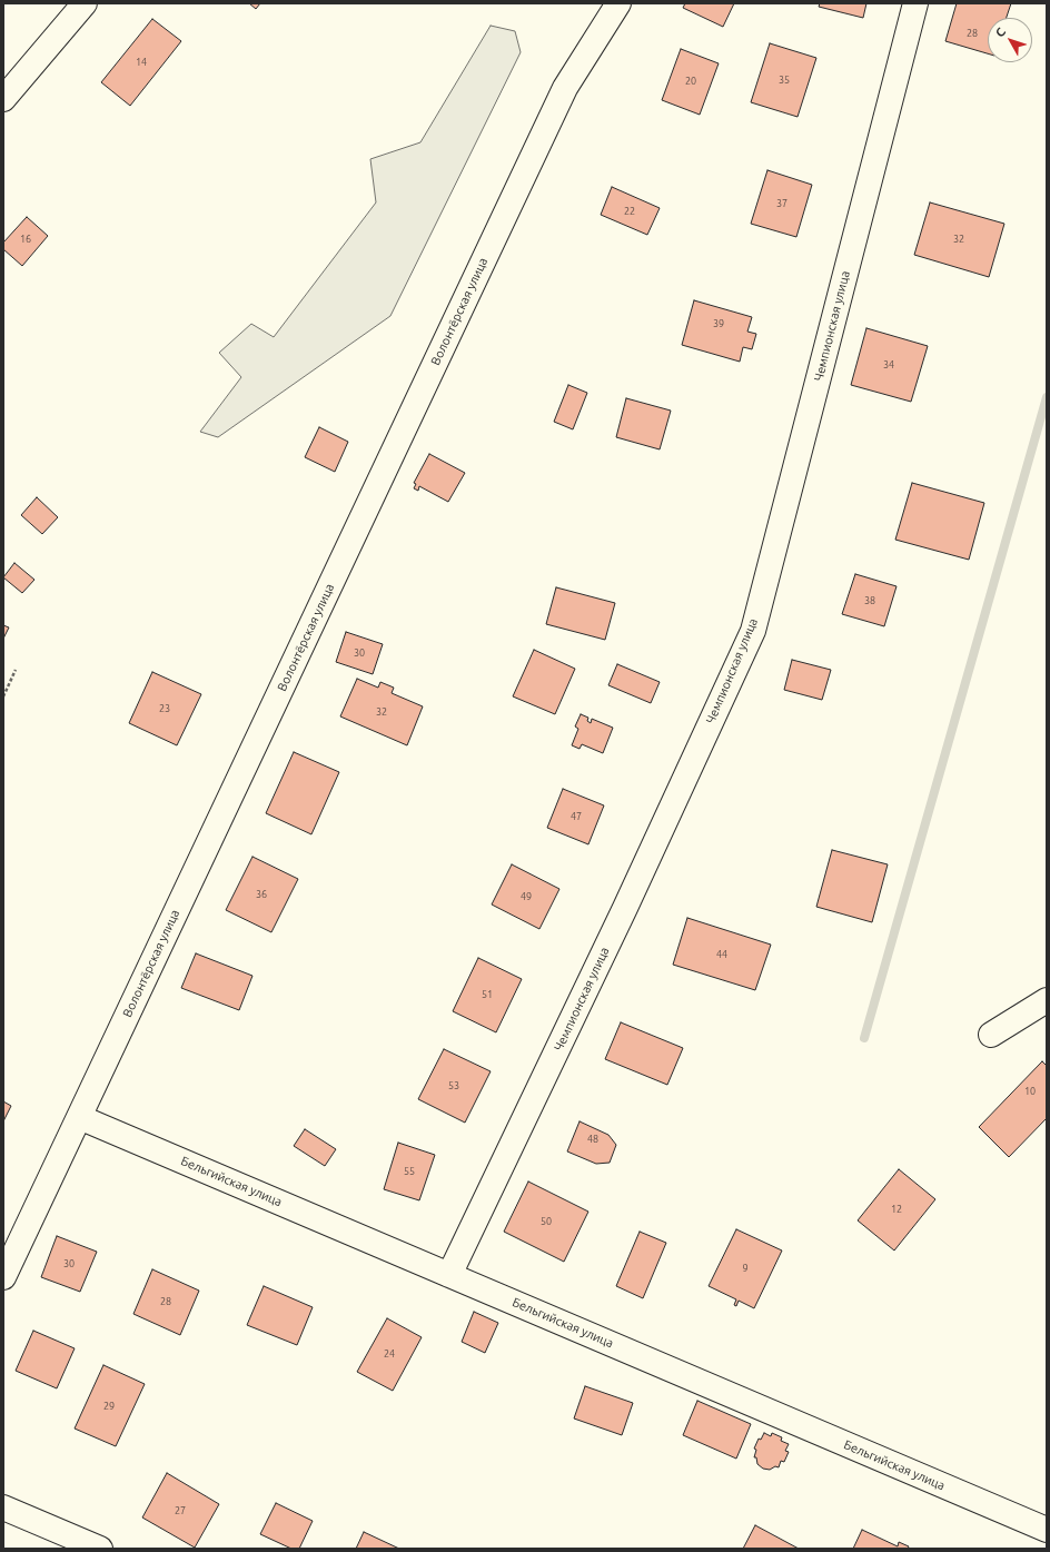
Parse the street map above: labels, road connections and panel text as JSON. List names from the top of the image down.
{
  "streets": {
    "street": ["Волонтёрская улица", "Чемпионская улица", "Бельгийская улица"]
  },
  "crossings": [
    ["Волонтёрская улица", "Бельгийская улица"],
    ["Чемпионская улица", "Бельгийская улица"]
  ],
  "house_numbers": [
    "28",
    "14",
    "35",
    "20",
    "37",
    "22",
    "16",
    "32",
    "39",
    "34",
    "38",
    "30",
    "23",
    "32",
    "47",
    "36",
    "49",
    "44",
    "51",
    "53",
    "10",
    "48",
    "55",
    "12",
    "50",
    "30",
    "9",
    "28",
    "24",
    "29",
    "27"
  ],
  "north": "top left"
}
